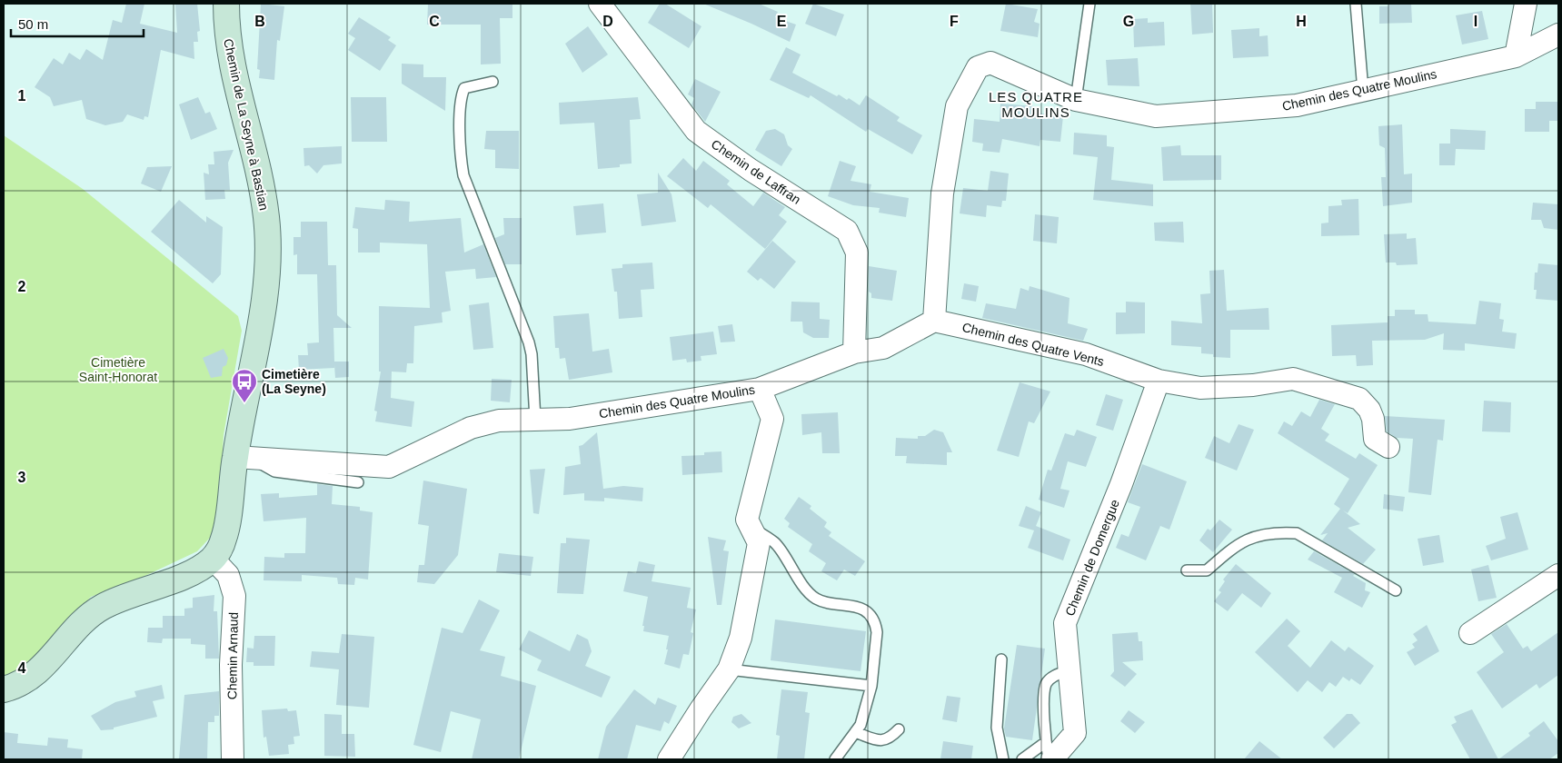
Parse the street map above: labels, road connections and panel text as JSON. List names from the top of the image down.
{
  "streets": {
    "street": [
      "Chemin des Quatre Moulins",
      "Chemin de La Seyne à Bastian",
      "Chemin de Laffran",
      "Chemin des Quatre Vents",
      "Chemin de Domergue",
      "Chemin Arnaud"
    ]
  },
  "crossings": [
    ["Chemin des Quatre Moulins", "Chemin de La Seyne à Bastian"],
    ["Chemin des Quatre Moulins", "Chemin de Laffran"],
    ["Chemin des Quatre Moulins", "Chemin des Quatre Vents"],
    ["Chemin de La Seyne à Bastian", "Chemin Arnaud"],
    ["Chemin des Quatre Vents", "Chemin de Domergue"]
  ],
  "districts": ["LES QUATRE MOULINS"],
  "parks": ["Cimetière Saint-Honorat"],
  "places": {
    "bus stop": ["Cimetière (La Seyne)"]
  },
  "scale_bar": "50 m",
  "grid": {
    "columns": [
      "B",
      "C",
      "D",
      "E",
      "F",
      "G",
      "H",
      "I"
    ],
    "rows": [
      "1",
      "2",
      "3",
      "4"
    ]
  }
}
